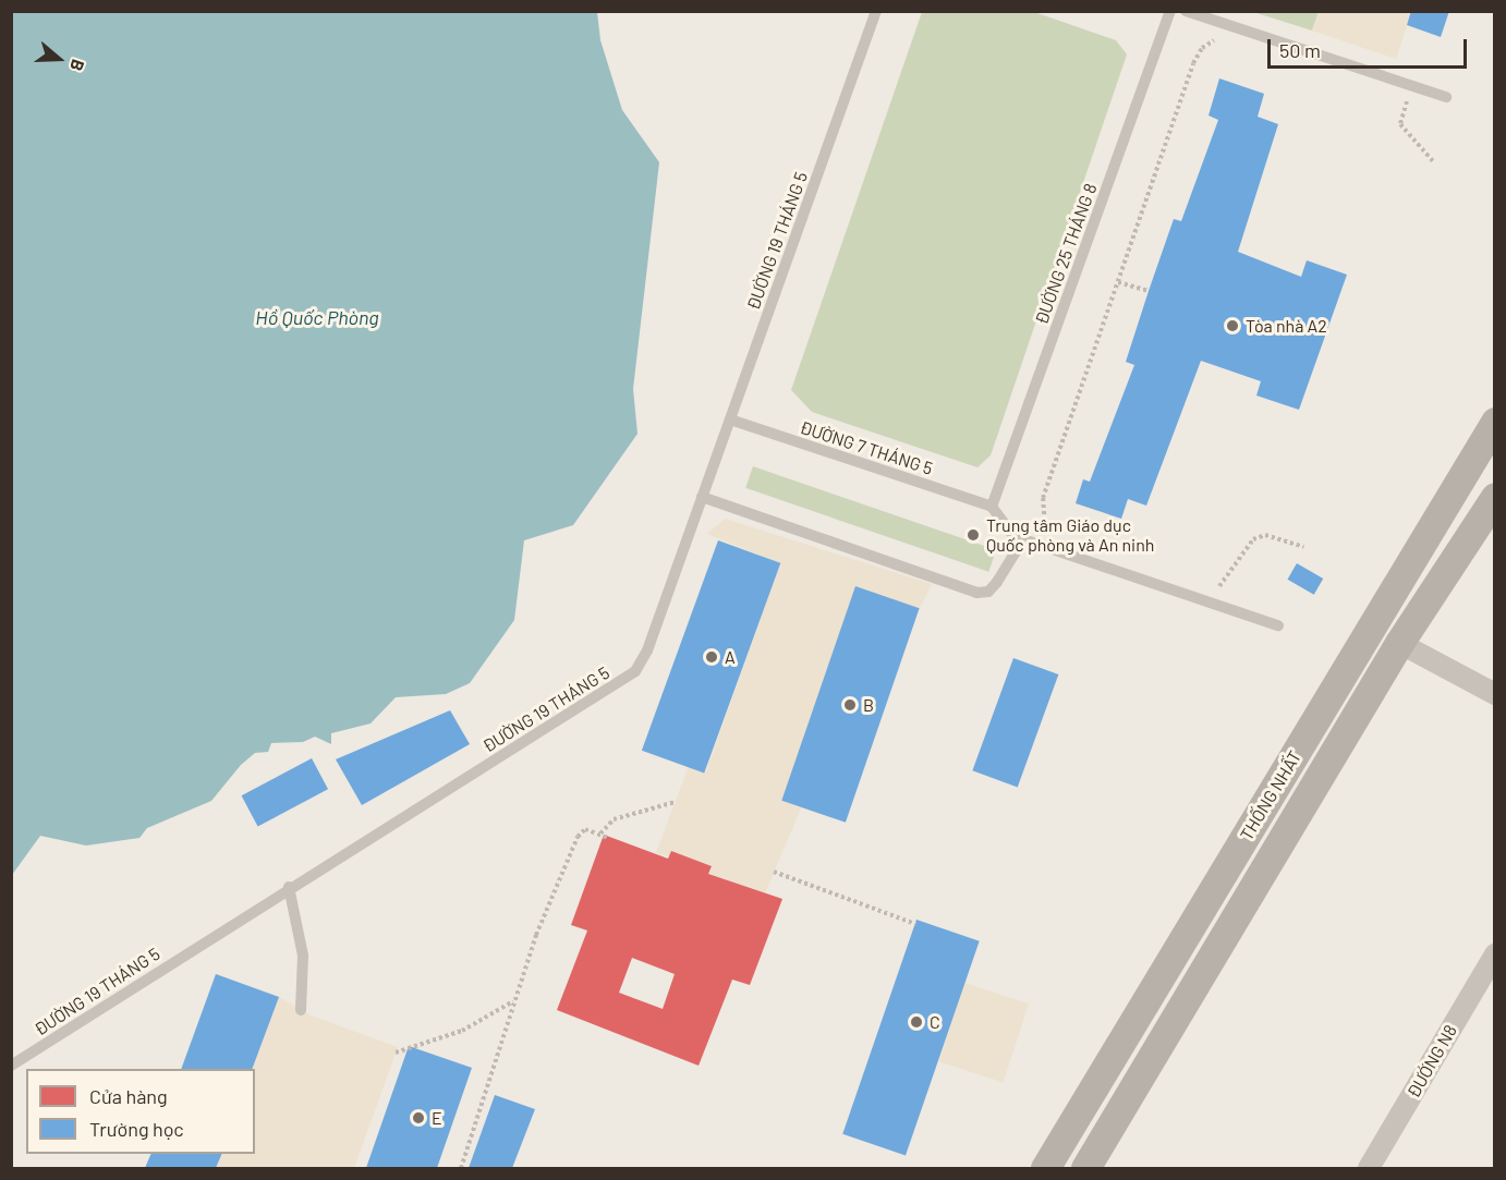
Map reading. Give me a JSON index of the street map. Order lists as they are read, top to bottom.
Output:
{
  "streets": {
    "main road": ["THỐNG NHẤT"],
    "street": ["ĐƯỚNG N8"],
    "lane": ["ĐƯỜNG 19 THÁNG 5", "ĐƯỜNG 25 THÁNG 8", "ĐƯỜNG 7 THÁNG 5"]
  },
  "crossings": [
    ["ĐƯỜNG 19 THÁNG 5", "ĐƯỜNG 7 THÁNG 5"],
    ["ĐƯỜNG 25 THÁNG 8", "ĐƯỜNG 7 THÁNG 5"]
  ],
  "water": ["Hồ Quốc Phòng"],
  "places": [
    "Tòa nhà A2",
    "Trung tâm Giáo dục Quốc phòng và An ninh",
    "A",
    "B",
    "C",
    "E"
  ],
  "legend": ["Cửa hàng", "Trường học"],
  "scale_bar": "50 m",
  "north": "right"
}
